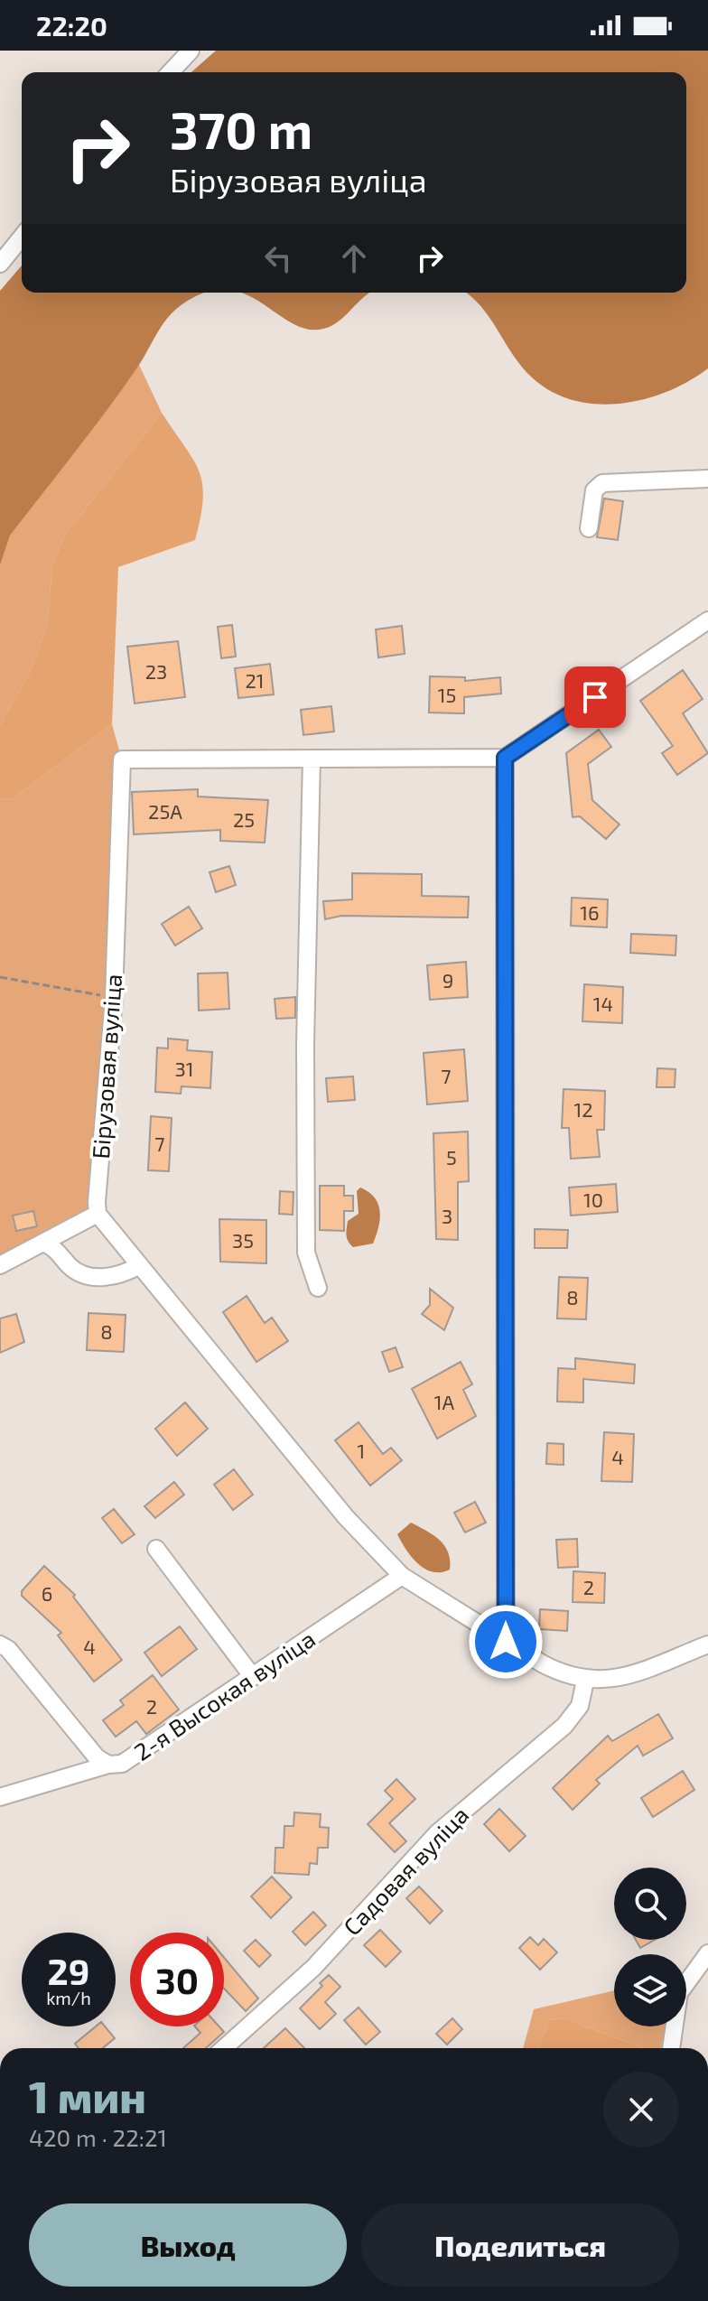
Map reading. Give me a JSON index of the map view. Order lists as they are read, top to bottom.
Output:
{
  "streets": {
    "street": ["Бірузовая вуліца", "2-я Высокая вуліца", "Садовая вуліца"]
  },
  "house_numbers": [
    "23",
    "21",
    "15",
    "25А",
    "25",
    "16",
    "9",
    "14",
    "31",
    "7",
    "12",
    "7",
    "5",
    "10",
    "3",
    "35",
    "8",
    "8",
    "1А",
    "1",
    "4",
    "2",
    "6",
    "4",
    "2"
  ],
  "page": {
    "status": "22:20",
    "turn": ["370 m", "Бірузовая вуліца"],
    "speed": "29 km/h",
    "limit": "30",
    "heading": ["1 мин", "420 m · 22:21"],
    "buttons": ["Выход", "Поделиться"]
  }
}
